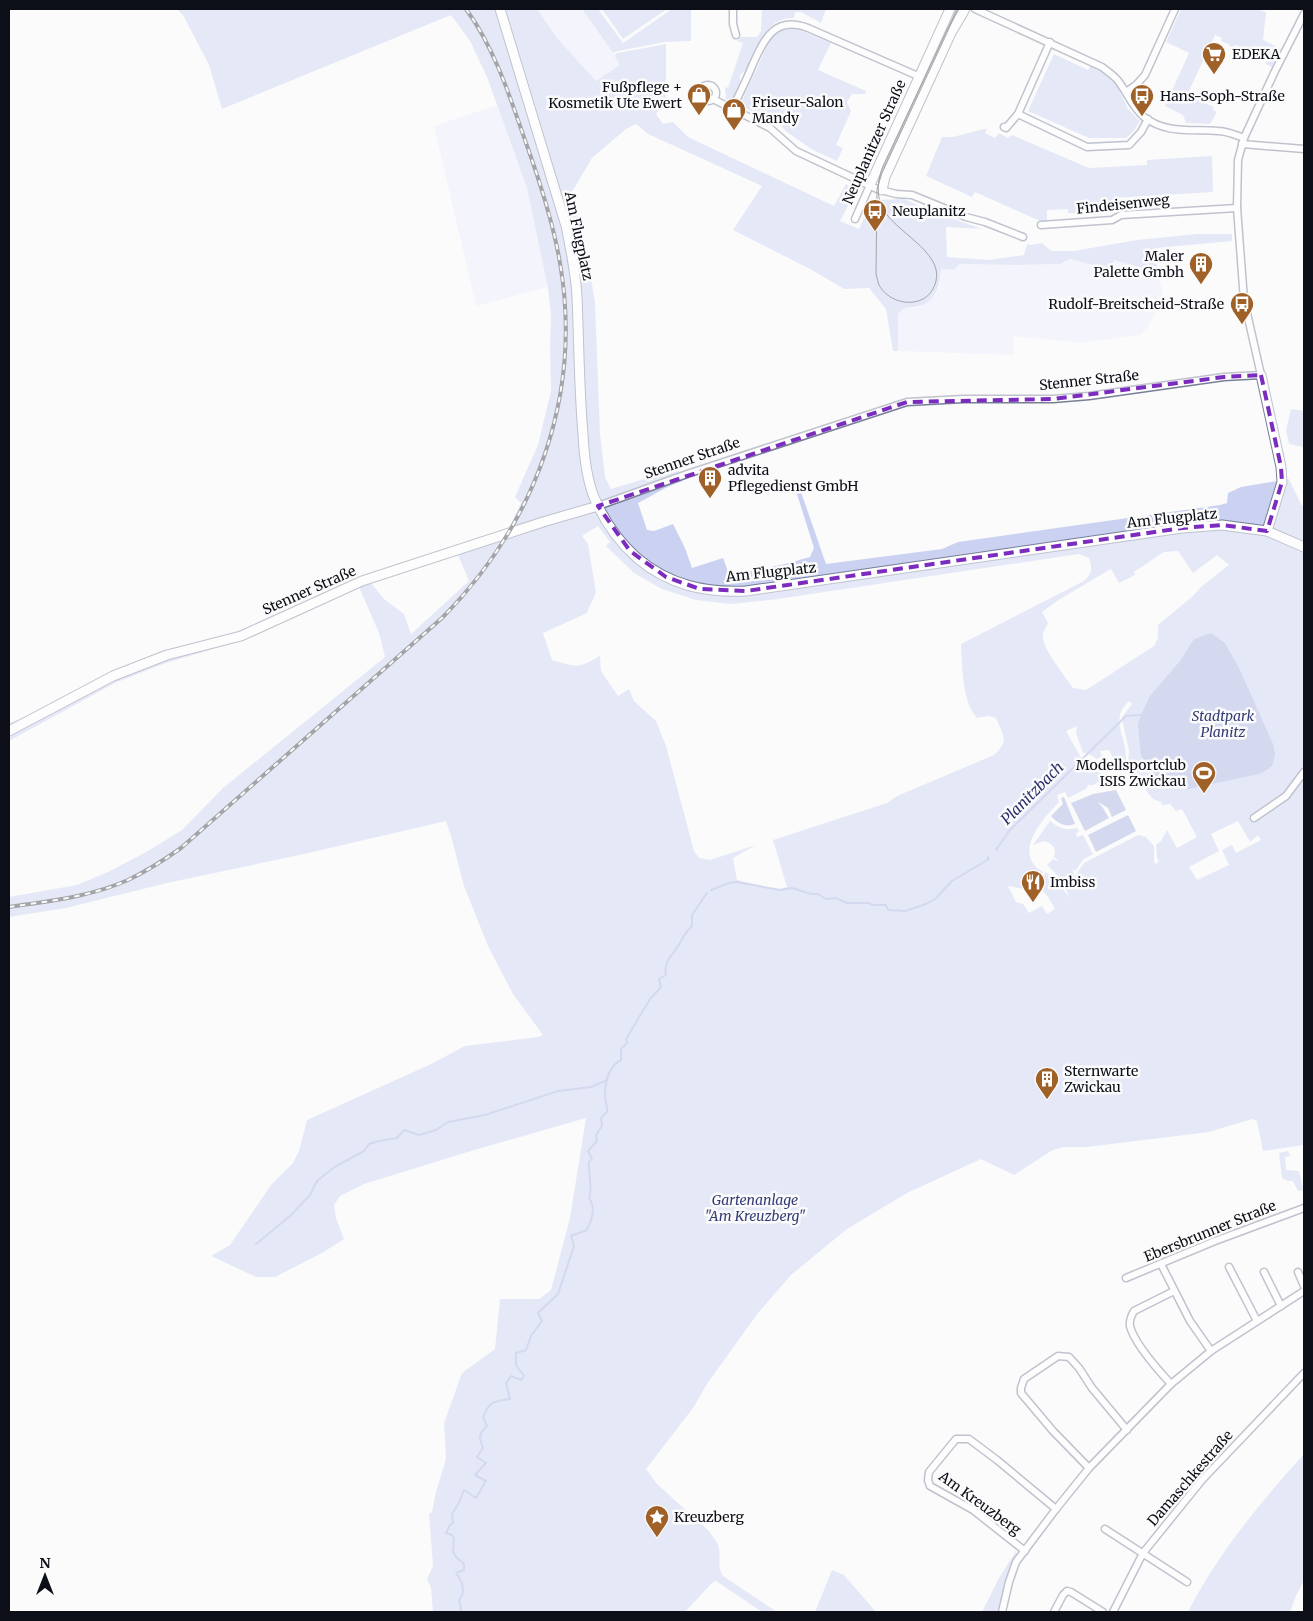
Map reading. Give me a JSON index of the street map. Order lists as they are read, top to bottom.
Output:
{
  "streets": {
    "main road": ["Neuplanitzer Straße", "Am Flugplatz", "Stenner Straße"],
    "street": [
      "Findeisenweg",
      "Ebersbrunner Straße",
      "Damaschkestraße",
      "Am Kreuzberg"
    ]
  },
  "crossings": [
    ["Am Flugplatz", "Stenner Straße"]
  ],
  "water": ["Planitzbach"],
  "parks": ["Stadtpark Planitz", "Gartenanlage \"Am Kreuzberg\""],
  "places": {
    "supermarket": ["EDEKA"],
    "shop": ["Fußpflege + Kosmetik Ute Ewert", "Friseur-Salon Mandy"],
    "bus stop": ["Hans-Soph-Straße", "Neuplanitz", "Rudolf-Breitscheid-Straße"],
    "building": ["Maler Palette Gmbh", "advita Pflegedienst GmbH", "Sternwarte Zwickau"],
    "sports": ["Modellsportclub ISIS Zwickau"],
    "restaurant": ["Imbiss"],
    "place": ["Kreuzberg"]
  },
  "north": "top"
}
